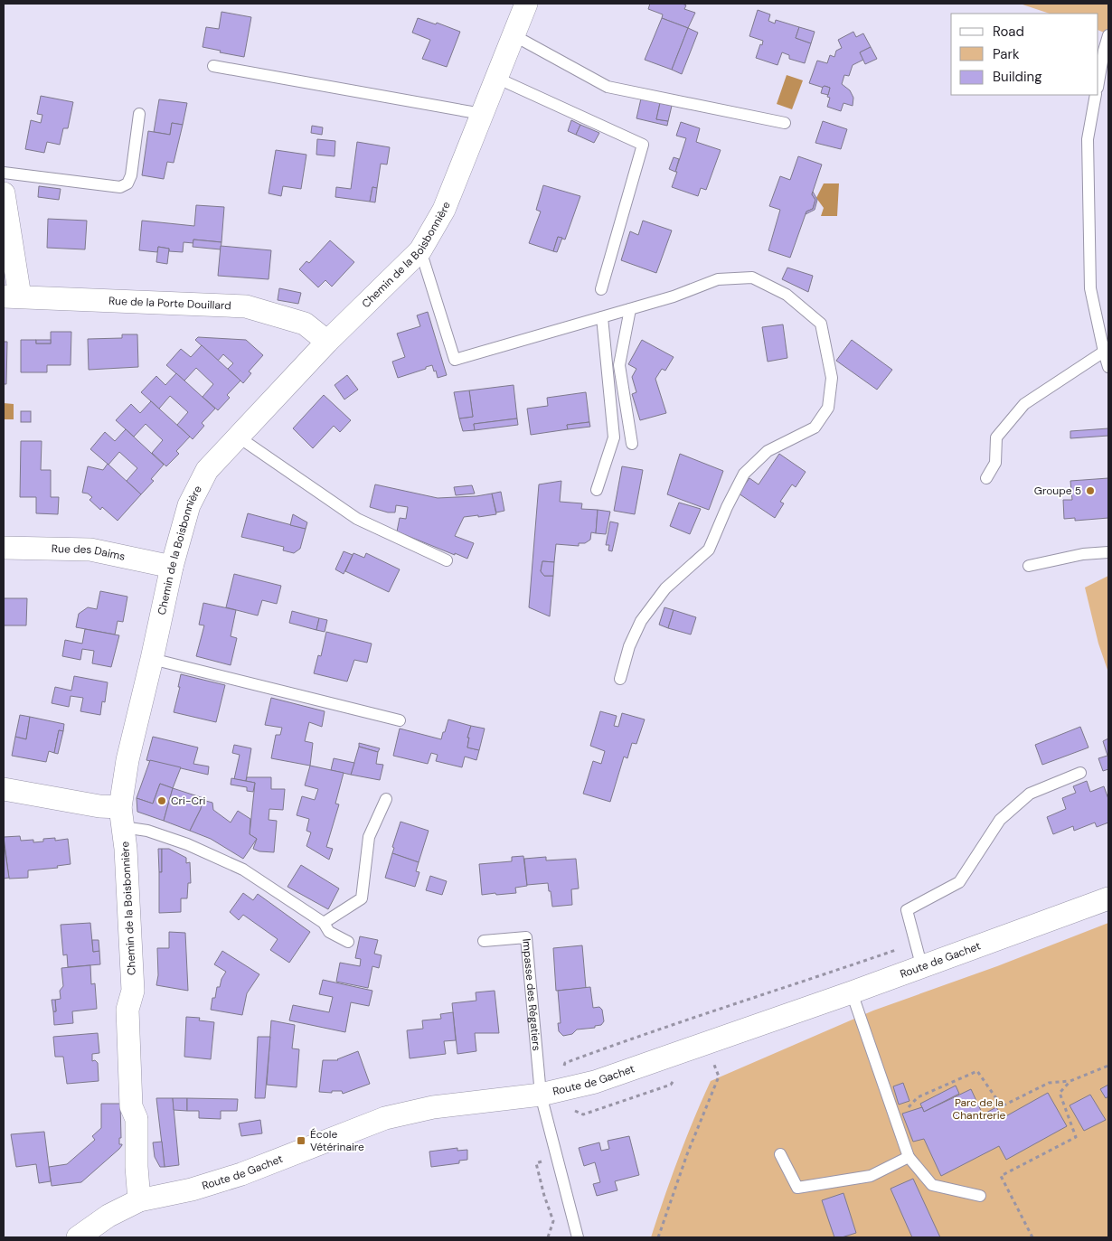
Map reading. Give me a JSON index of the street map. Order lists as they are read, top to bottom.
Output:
{
  "streets": {
    "street": [
      "Chemin de la Boisbonnière",
      "Rue de la Porte Douillard",
      "Rue des Daims",
      "Route de Gachet"
    ],
    "lane": ["Impasse des Régatiers"]
  },
  "crossings": [
    ["Chemin de la Boisbonnière", "Rue de la Porte Douillard"],
    ["Chemin de la Boisbonnière", "Rue des Daims"],
    ["Chemin de la Boisbonnière", "Route de Gachet"],
    ["Route de Gachet", "Impasse des Régatiers"]
  ],
  "parks": ["Parc de la Chantrerie"],
  "places": {
    "other": ["Groupe 5", "Cri-Cri"],
    "transit": ["École Vétérinaire"]
  },
  "legend": ["Road", "Park", "Building"]
}
